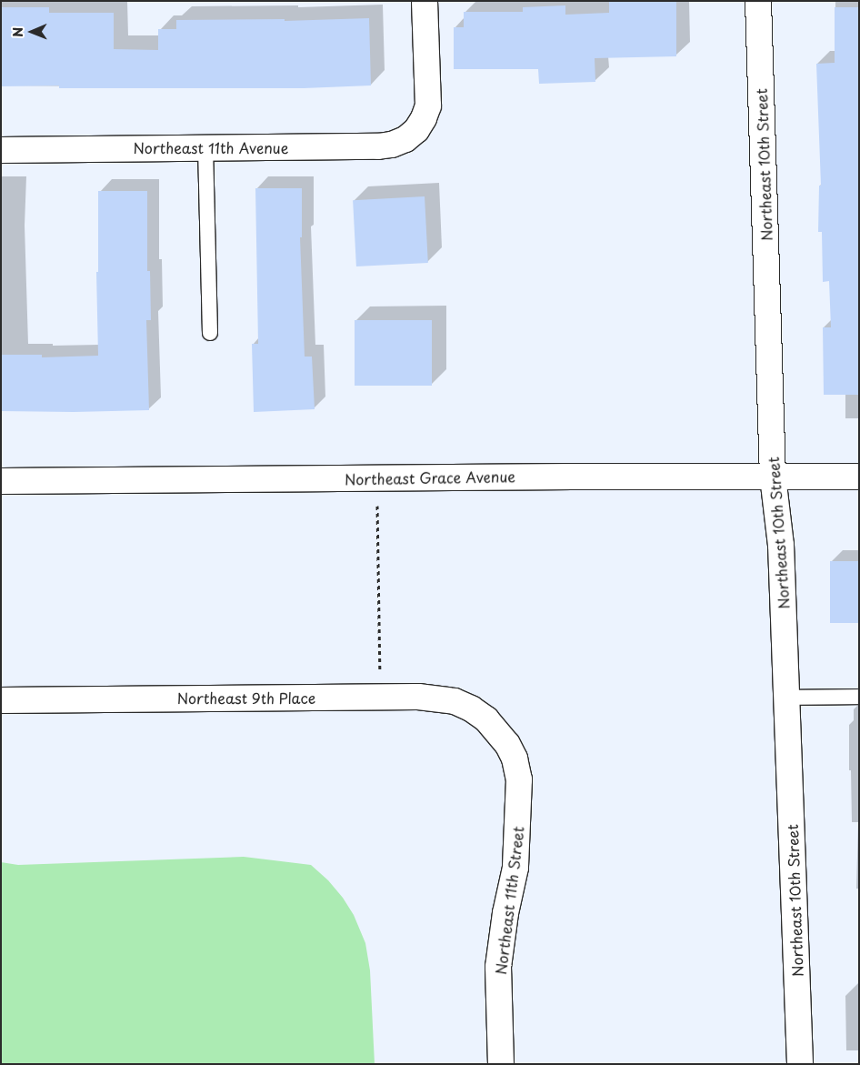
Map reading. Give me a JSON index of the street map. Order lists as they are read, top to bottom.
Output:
{
  "streets": {
    "street": [
      "Northeast 11th Avenue",
      "Northeast 10th Street",
      "Northeast Grace Avenue",
      "Northeast 9th Place",
      "Northeast 11th Street"
    ]
  },
  "crossings": [
    ["Northeast 10th Street", "Northeast Grace Avenue"],
    ["Northeast 9th Place", "Northeast 11th Street"]
  ],
  "north": "left"
}
